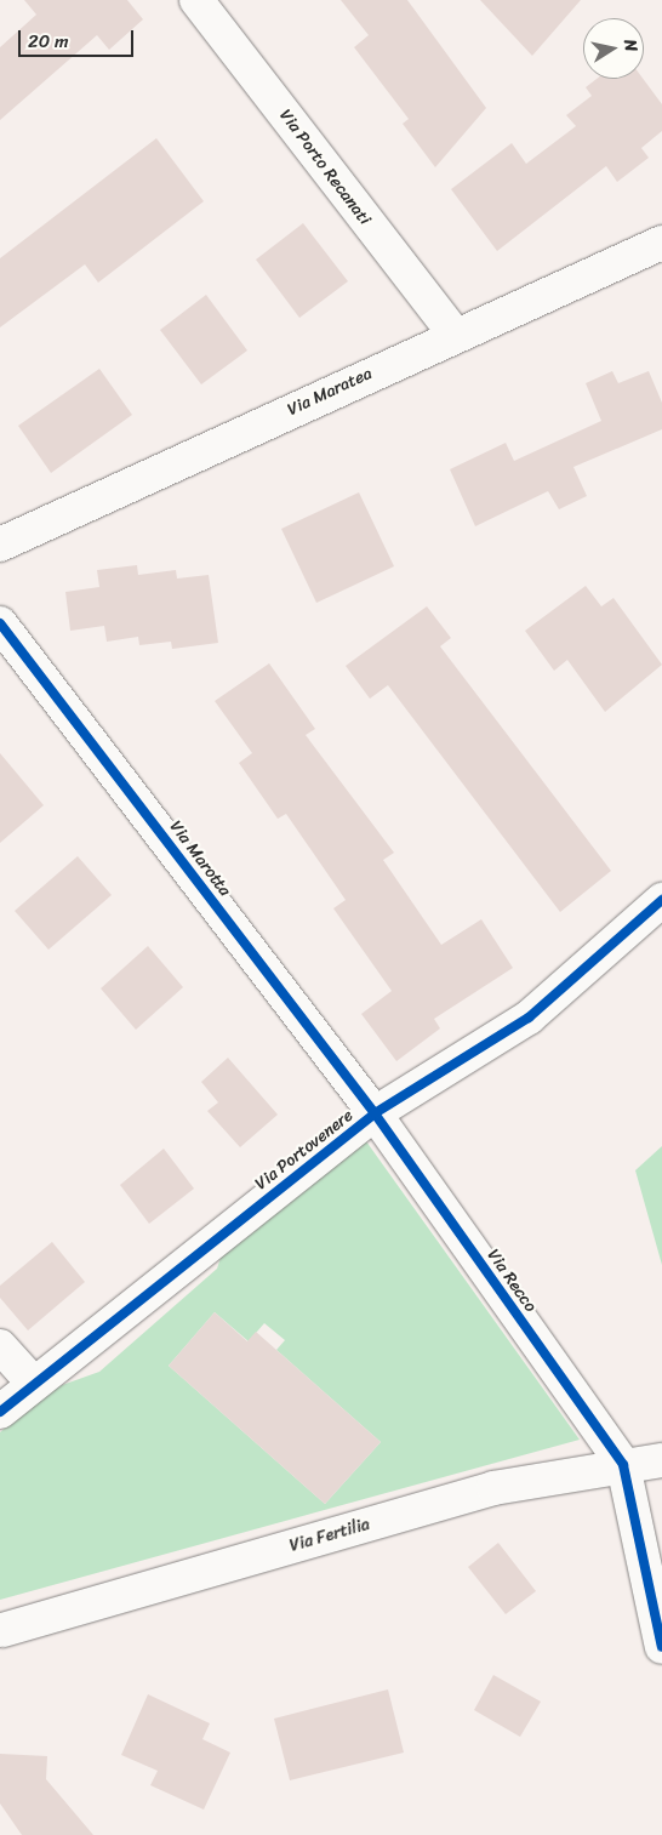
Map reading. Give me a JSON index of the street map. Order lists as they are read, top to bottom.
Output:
{
  "streets": {
    "street": [
      "Via Porto Recanati",
      "Via Maratea",
      "Via Marotta",
      "Via Portovenere",
      "Via Recco",
      "Via Fertilia"
    ]
  },
  "crossings": [
    ["Via Porto Recanati", "Via Maratea"],
    ["Via Marotta", "Via Portovenere"],
    ["Via Marotta", "Via Recco"],
    ["Via Portovenere", "Via Recco"],
    ["Via Recco", "Via Fertilia"]
  ],
  "scale_bar": "20 m",
  "north": "right"
}
